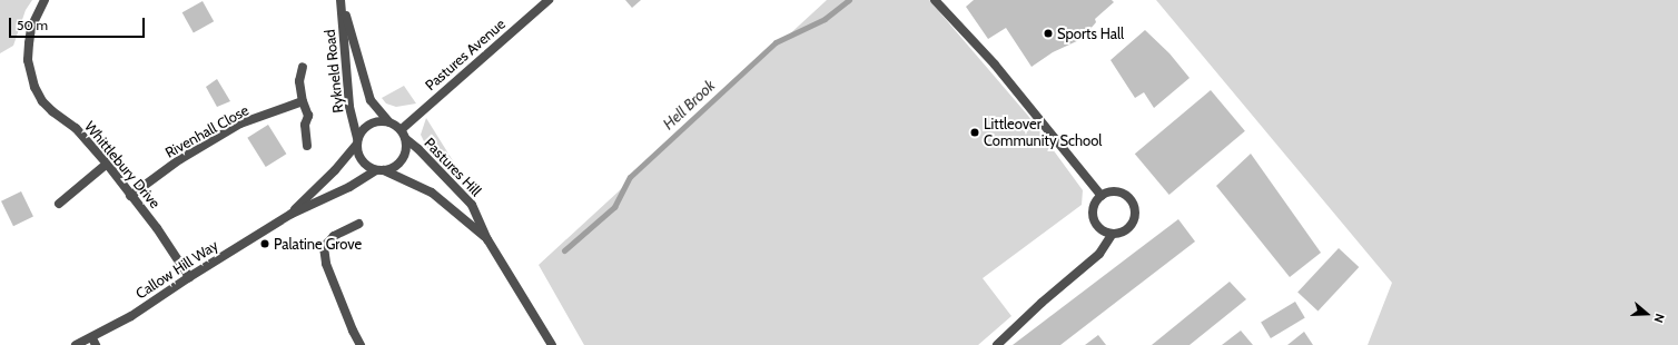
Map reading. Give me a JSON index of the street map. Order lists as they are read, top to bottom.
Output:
{
  "streets": {
    "street": [
      "Pastures Avenue",
      "Rykneld Road",
      "Rivenhall Close",
      "Whittlebury Drive",
      "Pastures Hill",
      "Callow Hill Way"
    ]
  },
  "crossings": [
    ["Pastures Avenue", "Rykneld Road"],
    ["Pastures Avenue", "Pastures Hill"],
    ["Pastures Avenue", "Callow Hill Way"],
    ["Rykneld Road", "Pastures Hill"],
    ["Rykneld Road", "Callow Hill Way"],
    ["Rivenhall Close", "Whittlebury Drive"],
    ["Whittlebury Drive", "Callow Hill Way"],
    ["Pastures Hill", "Callow Hill Way"]
  ],
  "water": ["Hell Brook"],
  "places": ["Sports Hall", "Littleover Community School", "Palatine Grove"],
  "scale_bar": "50 m",
  "north": "right"
}
